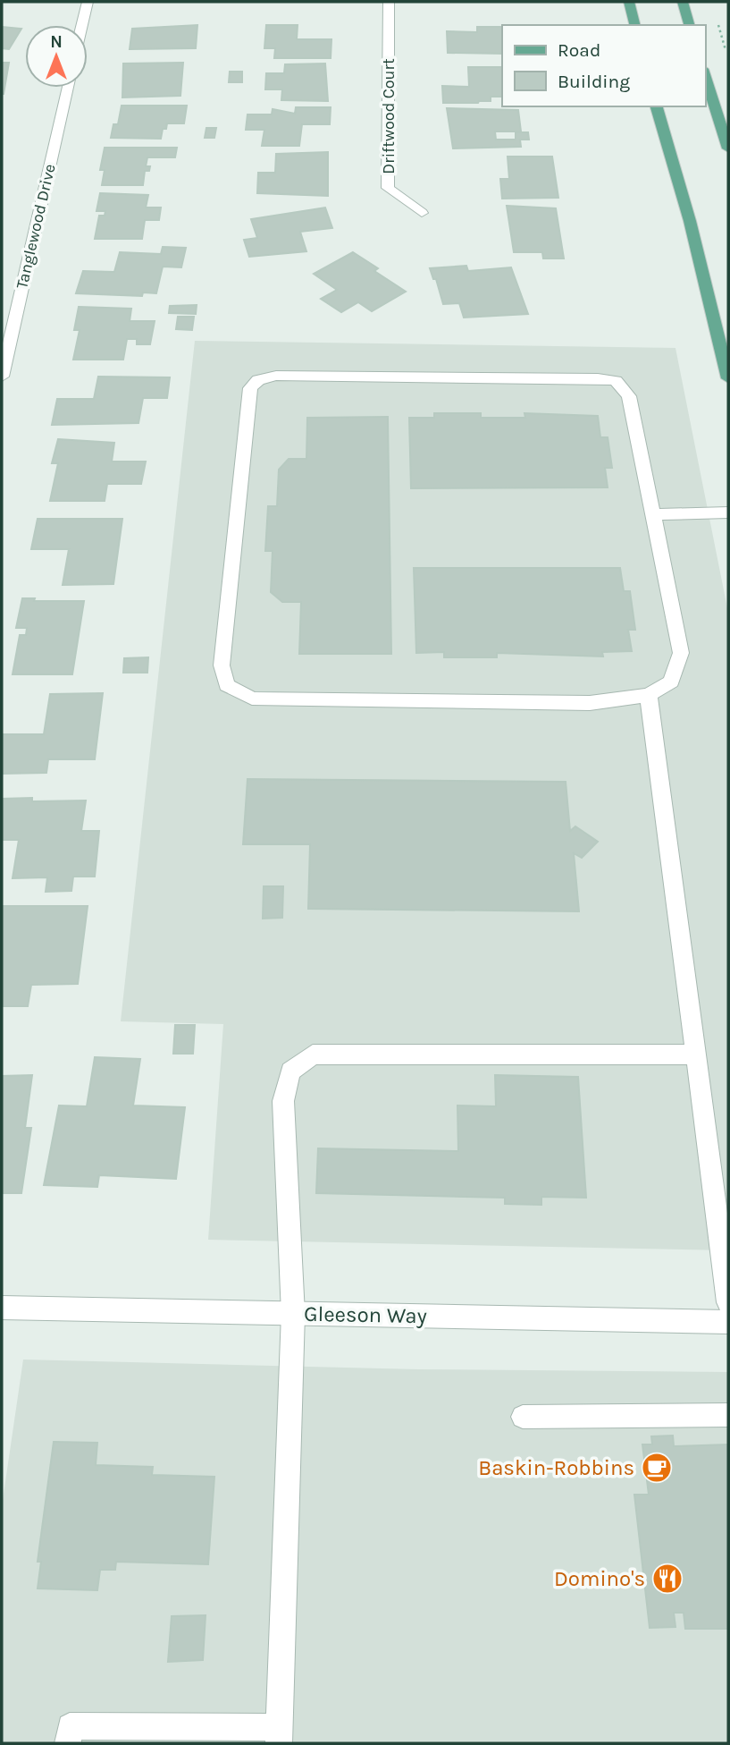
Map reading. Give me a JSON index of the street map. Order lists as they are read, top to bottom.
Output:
{
  "streets": {
    "street": ["Driftwood Court", "Tanglewood Drive", "Gleeson Way"]
  },
  "places": {
    "cafe": ["Baskin-Robbins"],
    "restaurant": ["Domino's"]
  },
  "legend": ["Road", "Building"],
  "north": "top"
}
